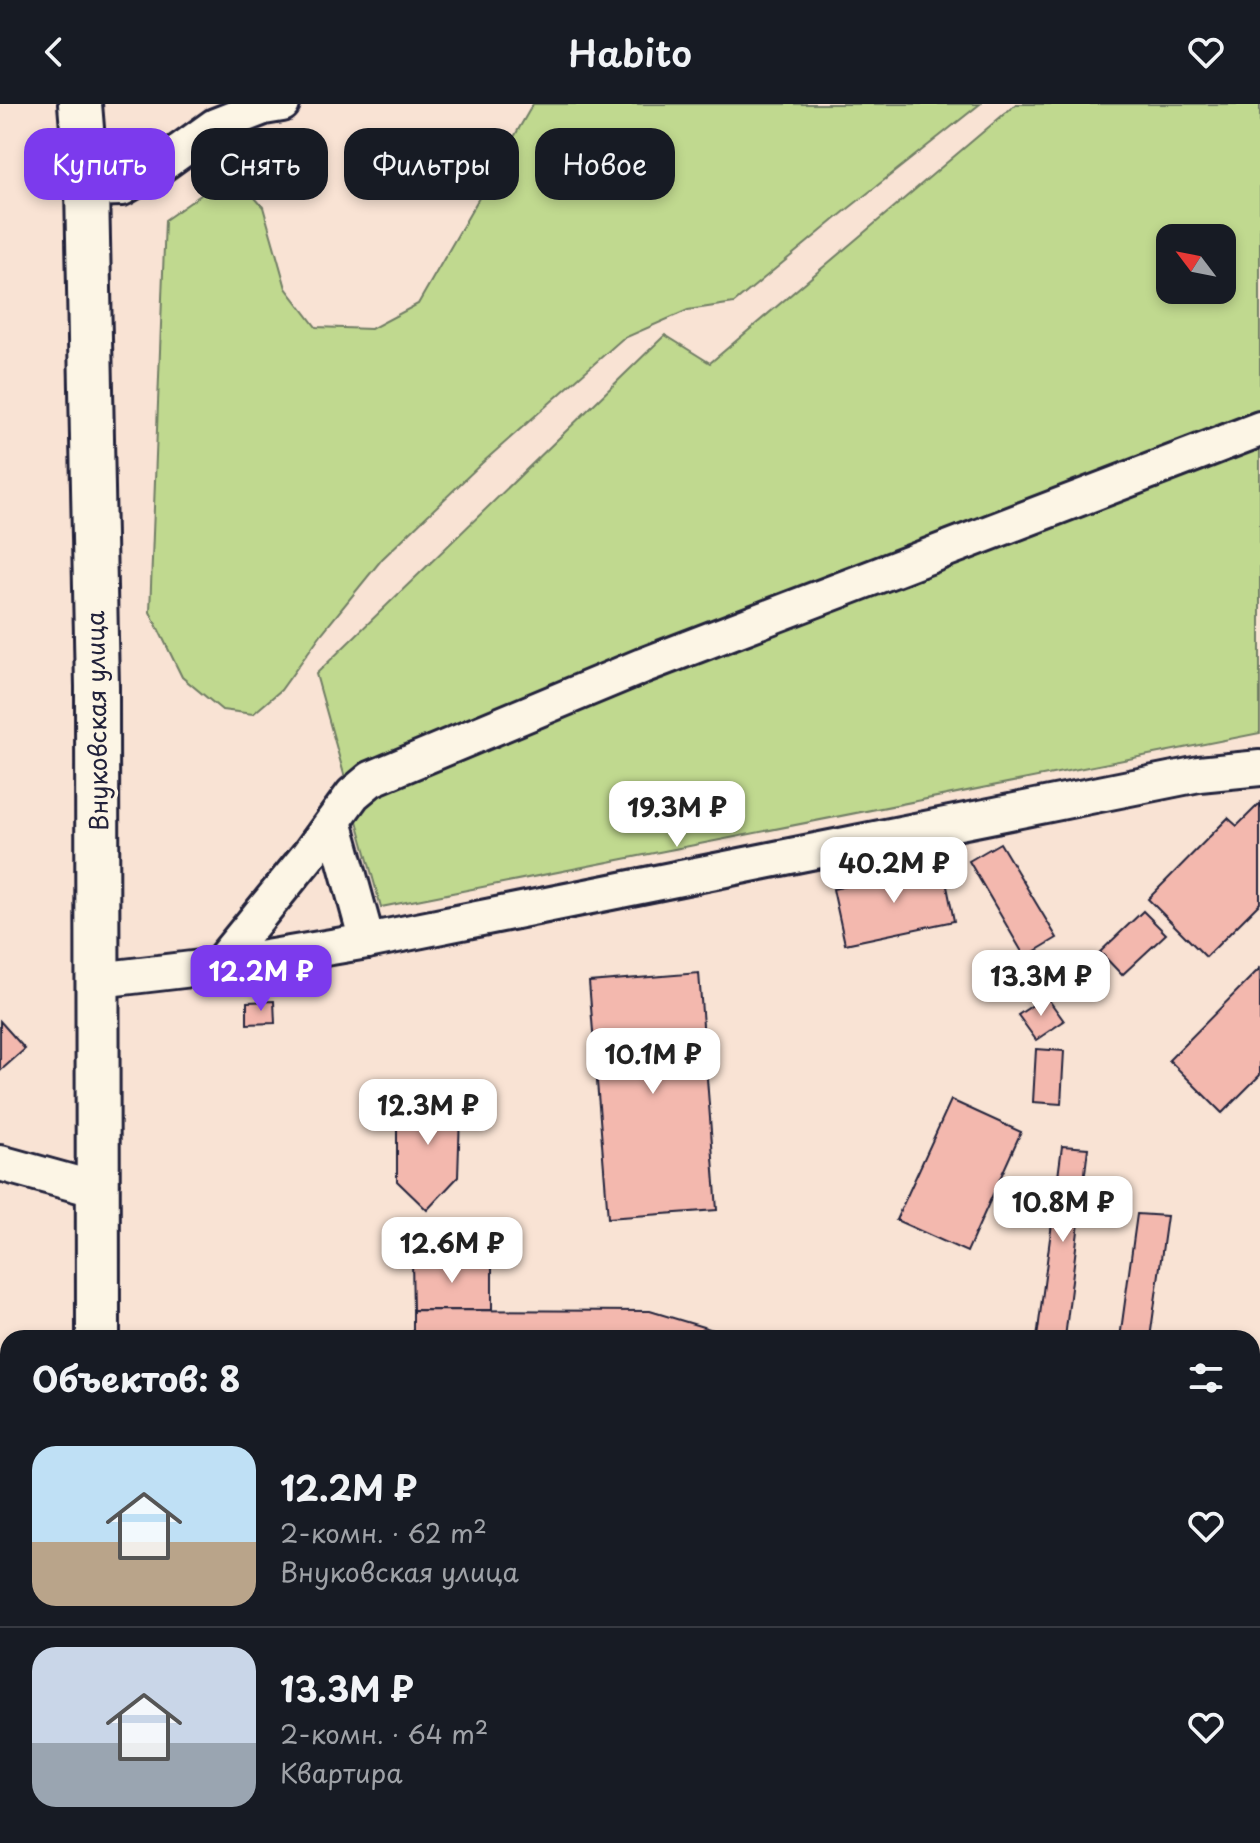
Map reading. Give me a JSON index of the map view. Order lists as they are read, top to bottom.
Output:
{
  "streets": {
    "main road": ["Внуковская улица"]
  },
  "north": "top left",
  "page": {
    "header": "Habito",
    "chip": [
      "Купить",
      "Снять",
      "Фильтры",
      "Новое"
    ],
    "price": [
      "19.3M ₽",
      "40.2M ₽",
      "12.2M ₽",
      "13.3M ₽",
      "10.1M ₽",
      "12.3M ₽",
      "10.8M ₽",
      "12.6M ₽"
    ],
    "heading": "Объектов: 8",
    "list": [
      {
        "name": "12.2M ₽",
        "note": "2-комн. · 62 m² · Внуковская улица"
      },
      {
        "name": "13.3M ₽",
        "note": "2-комн. · 64 m² · Квартира"
      }
    ]
  }
}
